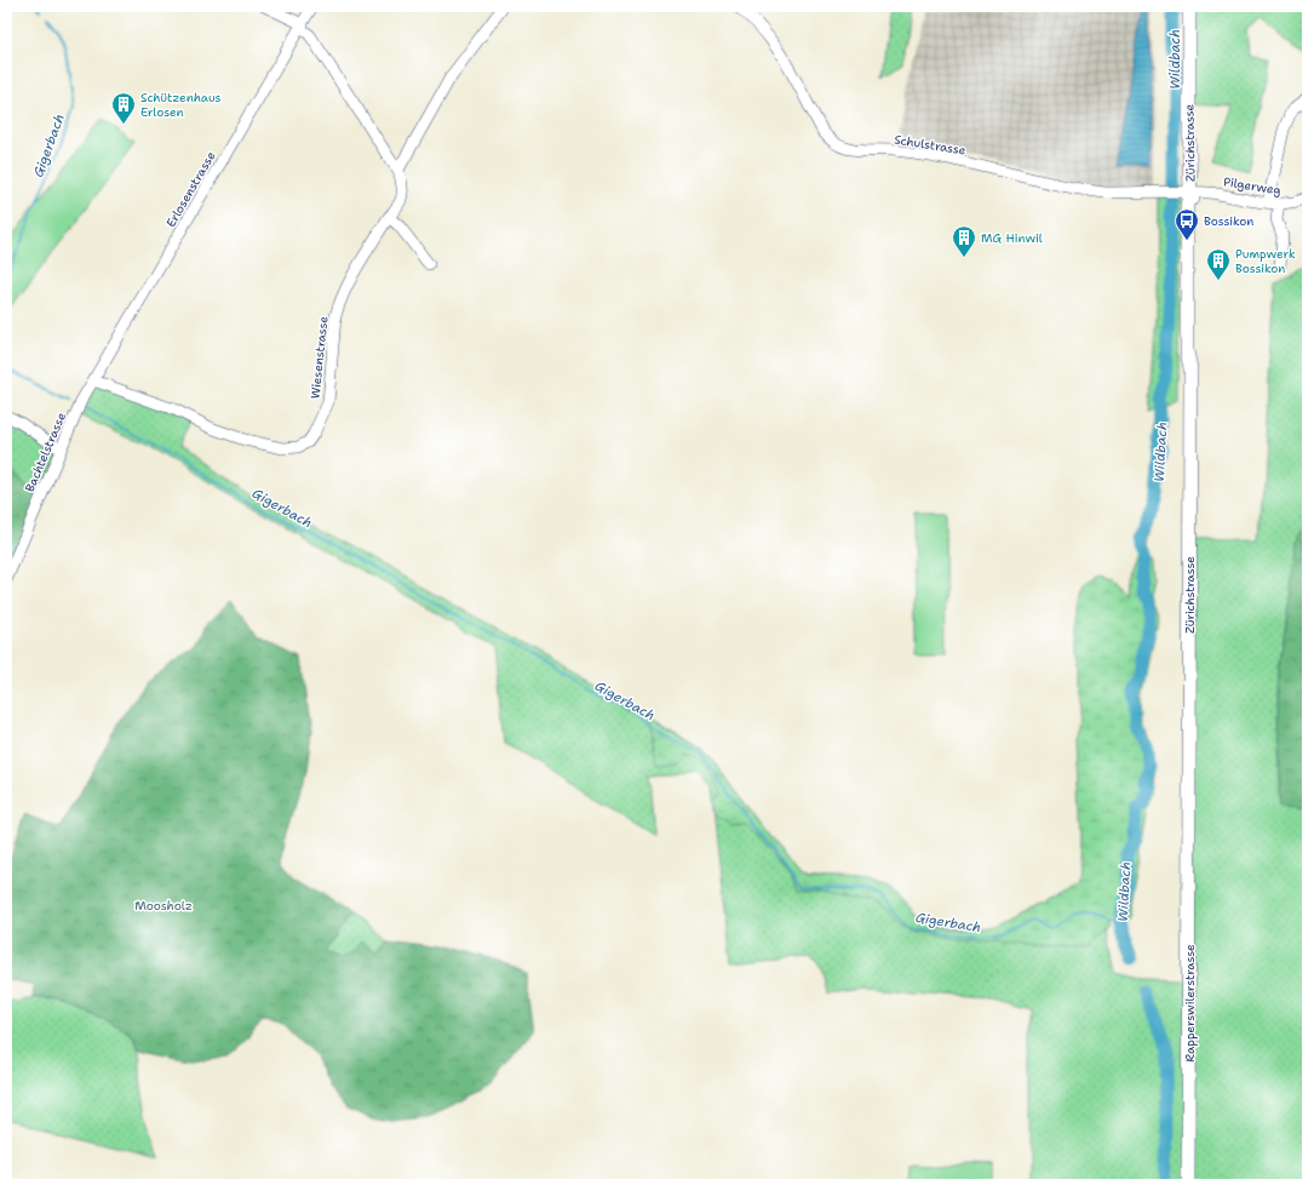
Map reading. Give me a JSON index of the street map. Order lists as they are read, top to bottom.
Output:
{
  "streets": {
    "main road": ["Zürichstrasse", "Rapperswilerstrasse"],
    "street": [
      "Schulstrasse",
      "Pilgerweg",
      "Erlosenstrasse",
      "Wiesenstrasse",
      "Bachtelstrasse"
    ]
  },
  "crossings": [
    ["Zürichstrasse", "Schulstrasse"],
    ["Zürichstrasse", "Pilgerweg"],
    ["Zürichstrasse", "Rapperswilerstrasse"],
    ["Schulstrasse", "Pilgerweg"],
    ["Erlosenstrasse", "Bachtelstrasse"],
    ["Wiesenstrasse", "Bachtelstrasse"]
  ],
  "water": ["Wildbach", "Gigerbach"],
  "parks": ["Moosholz"],
  "places": {
    "building": ["Schützenhaus Erlosen", "MG Hinwil", "Pumpwerk Bossikon"],
    "bus stop": ["Bossikon"]
  }
}
